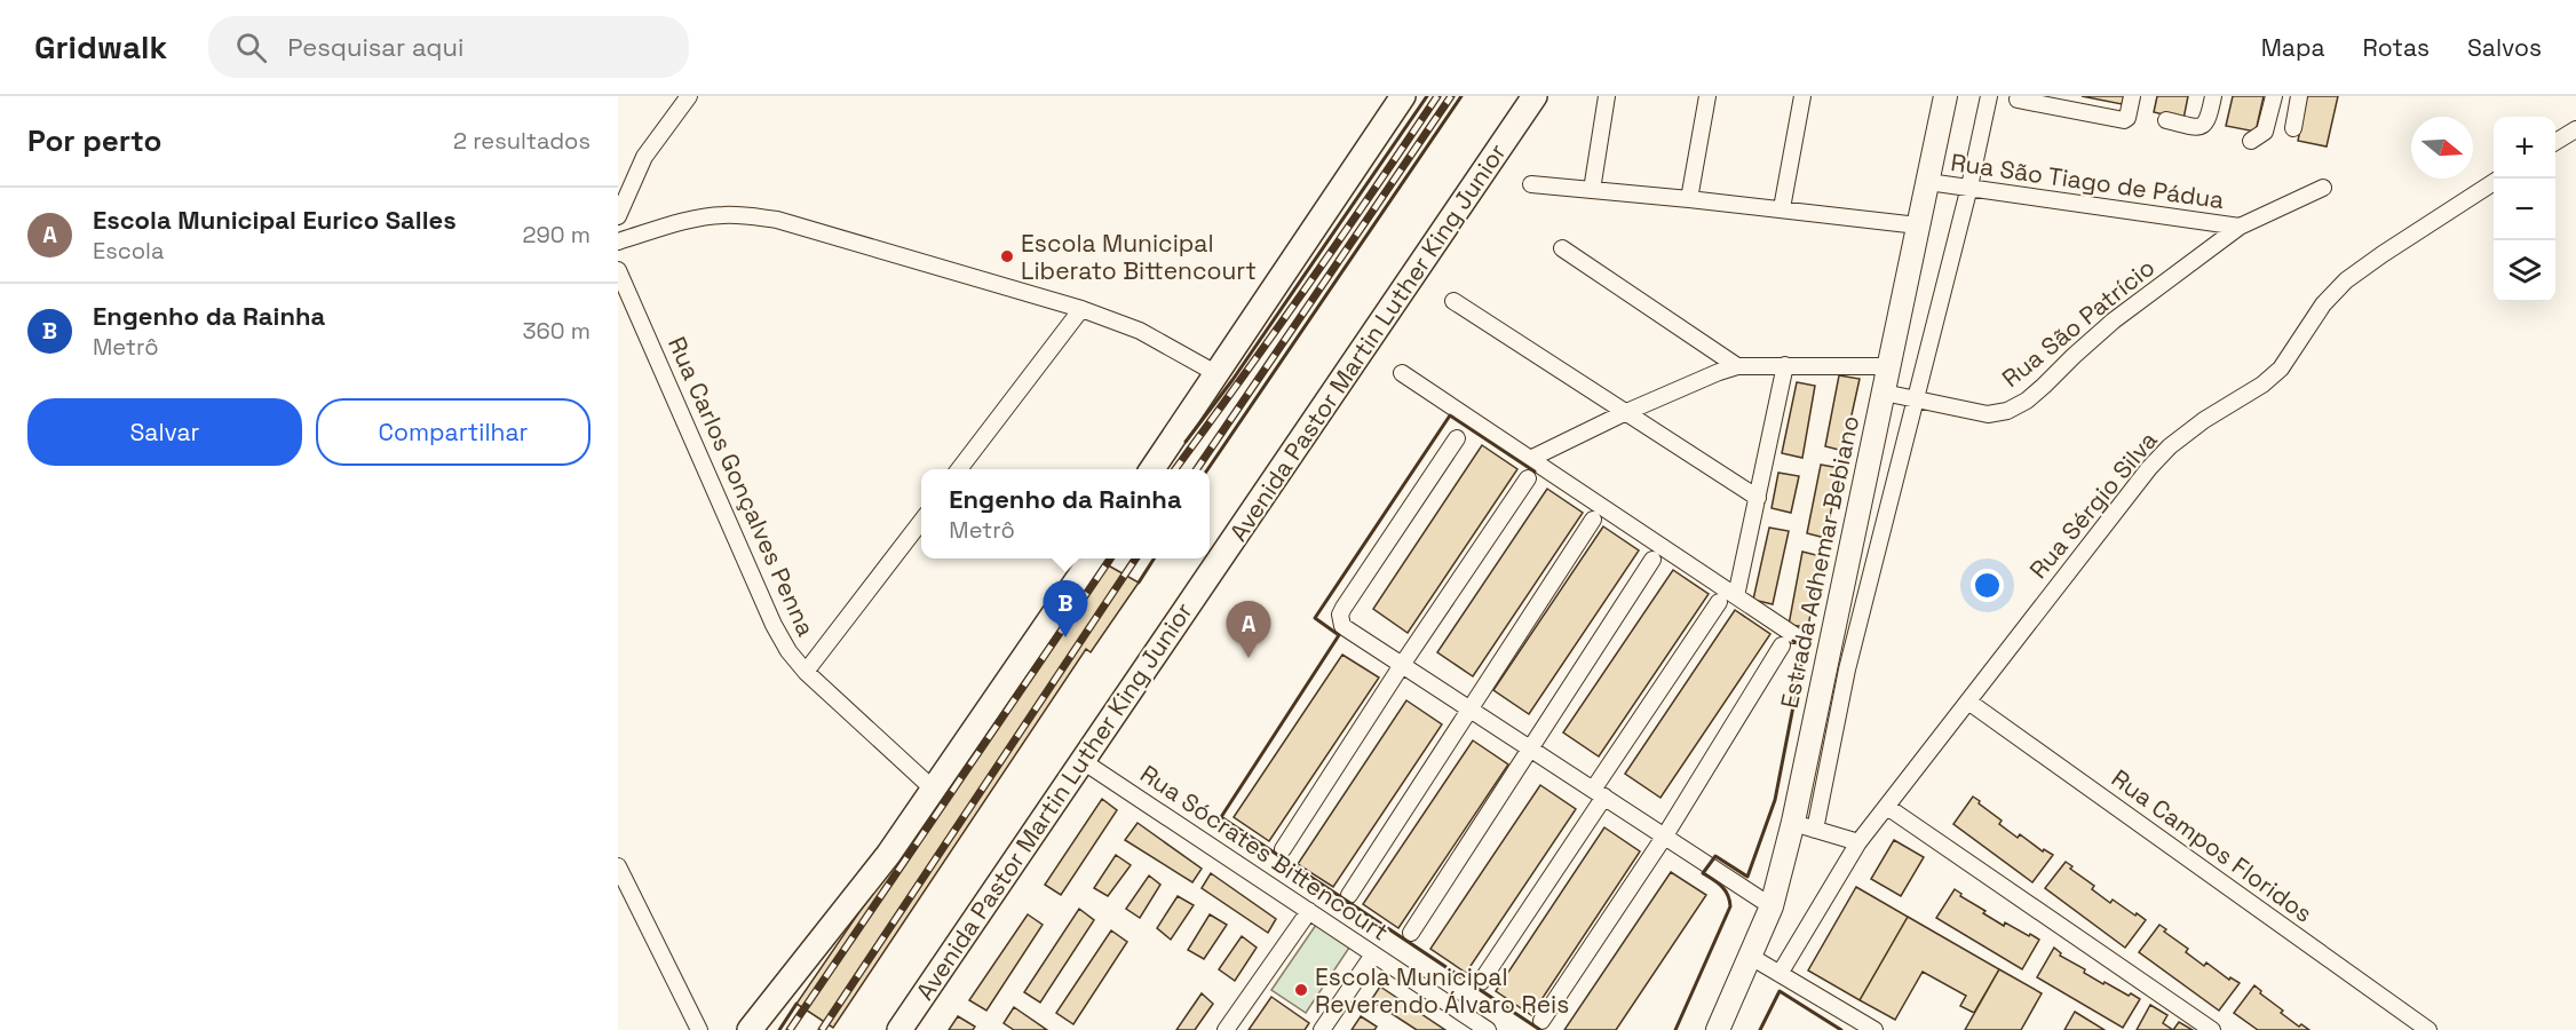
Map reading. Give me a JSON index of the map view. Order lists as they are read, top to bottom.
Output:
{
  "streets": {
    "main road": ["Avenida Pastor Martin Luther King Junior", "Estrada Adhemar Bebiano"],
    "street": [
      "Rua São Tiago de Pádua",
      "Rua São Patrício",
      "Rua Carlos Gonçalves Penna",
      "Rua Sérgio Silva",
      "Rua Campos Floridos",
      "Rua Sócrates Bittencourt"
    ]
  },
  "crossings": [
    ["Rua São Tiago de Pádua", "Rua São Patrício"],
    ["Rua São Tiago de Pádua", "Estrada Adhemar Bebiano"],
    ["Rua São Patrício", "Estrada Adhemar Bebiano"],
    ["Avenida Pastor Martin Luther King Junior", "Rua Sócrates Bittencourt"],
    ["Rua Sérgio Silva", "Rua Campos Floridos"]
  ],
  "places": ["Escola Municipal Liberato Bittencourt", "Escola Municipal Reverendo Álvaro Reis"],
  "north": "right",
  "page": {
    "header": "Gridwalk",
    "search": "Pesquisar aqui",
    "nav": ["Mapa", "Rotas", "Salvos"],
    "heading": ["Por perto", "2 resultados"],
    "map_buttons": ["+", "−"],
    "list": [
      {
        "mark": "A",
        "name": "Escola Municipal Eurico Salles",
        "note": "Escola",
        "value": "290 m"
      },
      {
        "mark": "B",
        "name": "Engenho da Rainha",
        "note": "Metrô",
        "value": "360 m"
      }
    ],
    "buttons": ["Salvar", "Compartilhar"],
    "popup": ["Engenho da Rainha", "Metrô"],
    "pins": ["B", "A"]
  }
}
